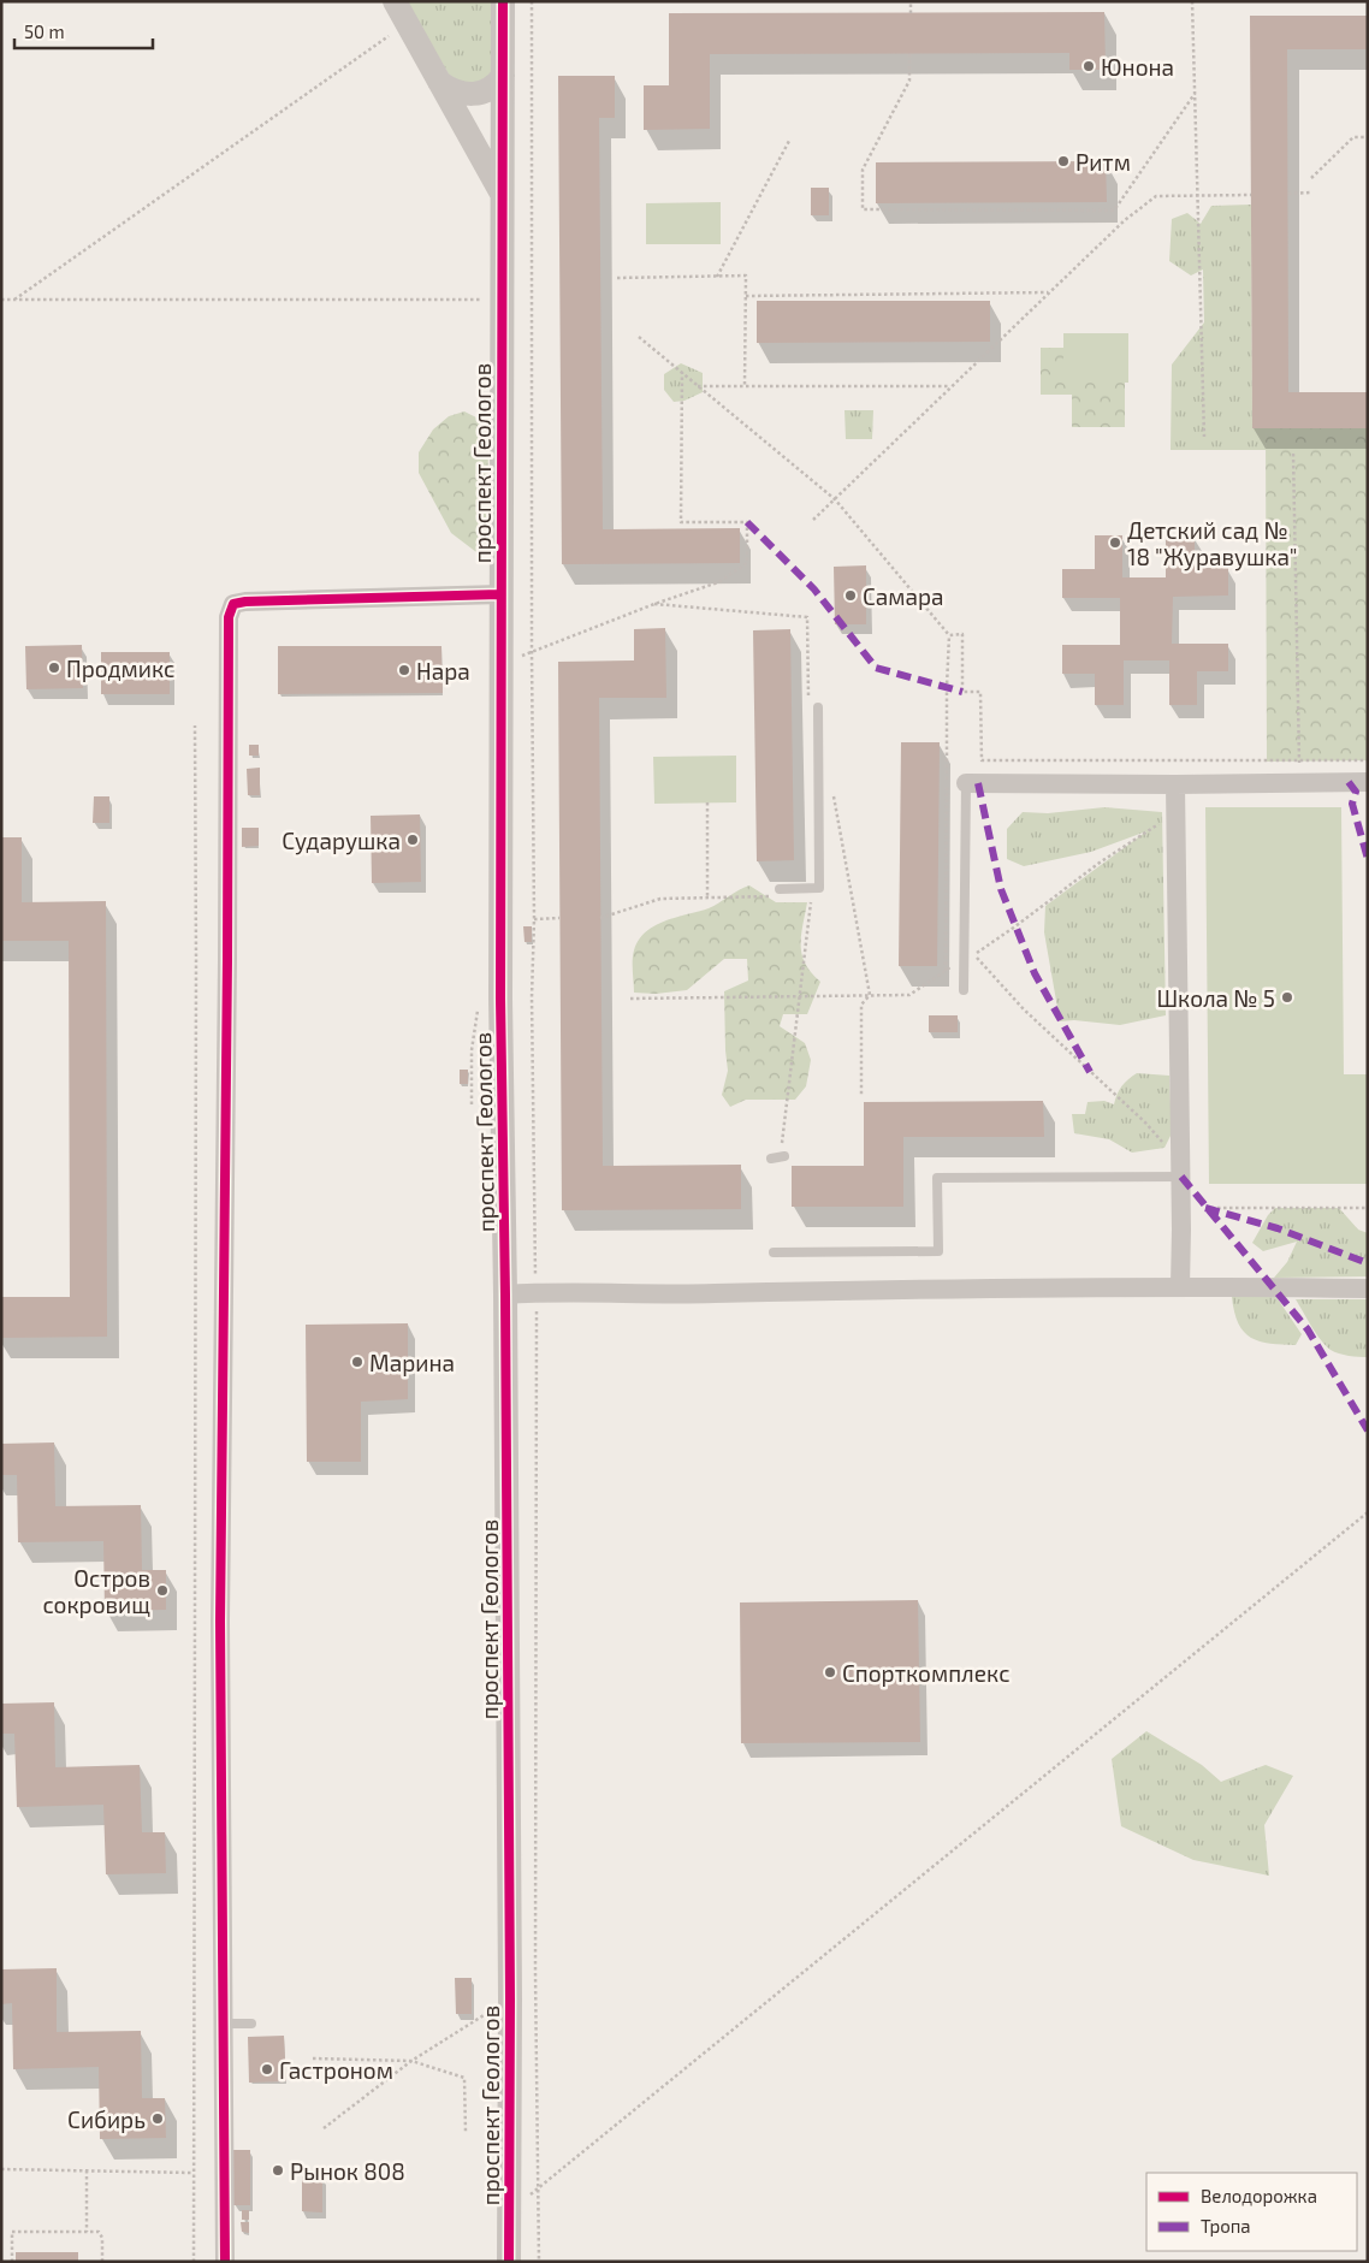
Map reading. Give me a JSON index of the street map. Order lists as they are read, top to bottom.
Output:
{
  "streets": {
    "street": ["проспект Геологов"]
  },
  "places": [
    "Юнона",
    "Ритм",
    "Детский сад № 18 \"Журавушка\"",
    "Самара",
    "Продмикс",
    "Нара",
    "Сударушка",
    "Школа № 5",
    "Марина",
    "Остров сокровищ",
    "Спорткомплекс",
    "Гастроном",
    "Сибирь",
    "Рынок 808"
  ],
  "legend": ["Велодорожка", "Тропа"],
  "scale_bar": "50 m"
}
